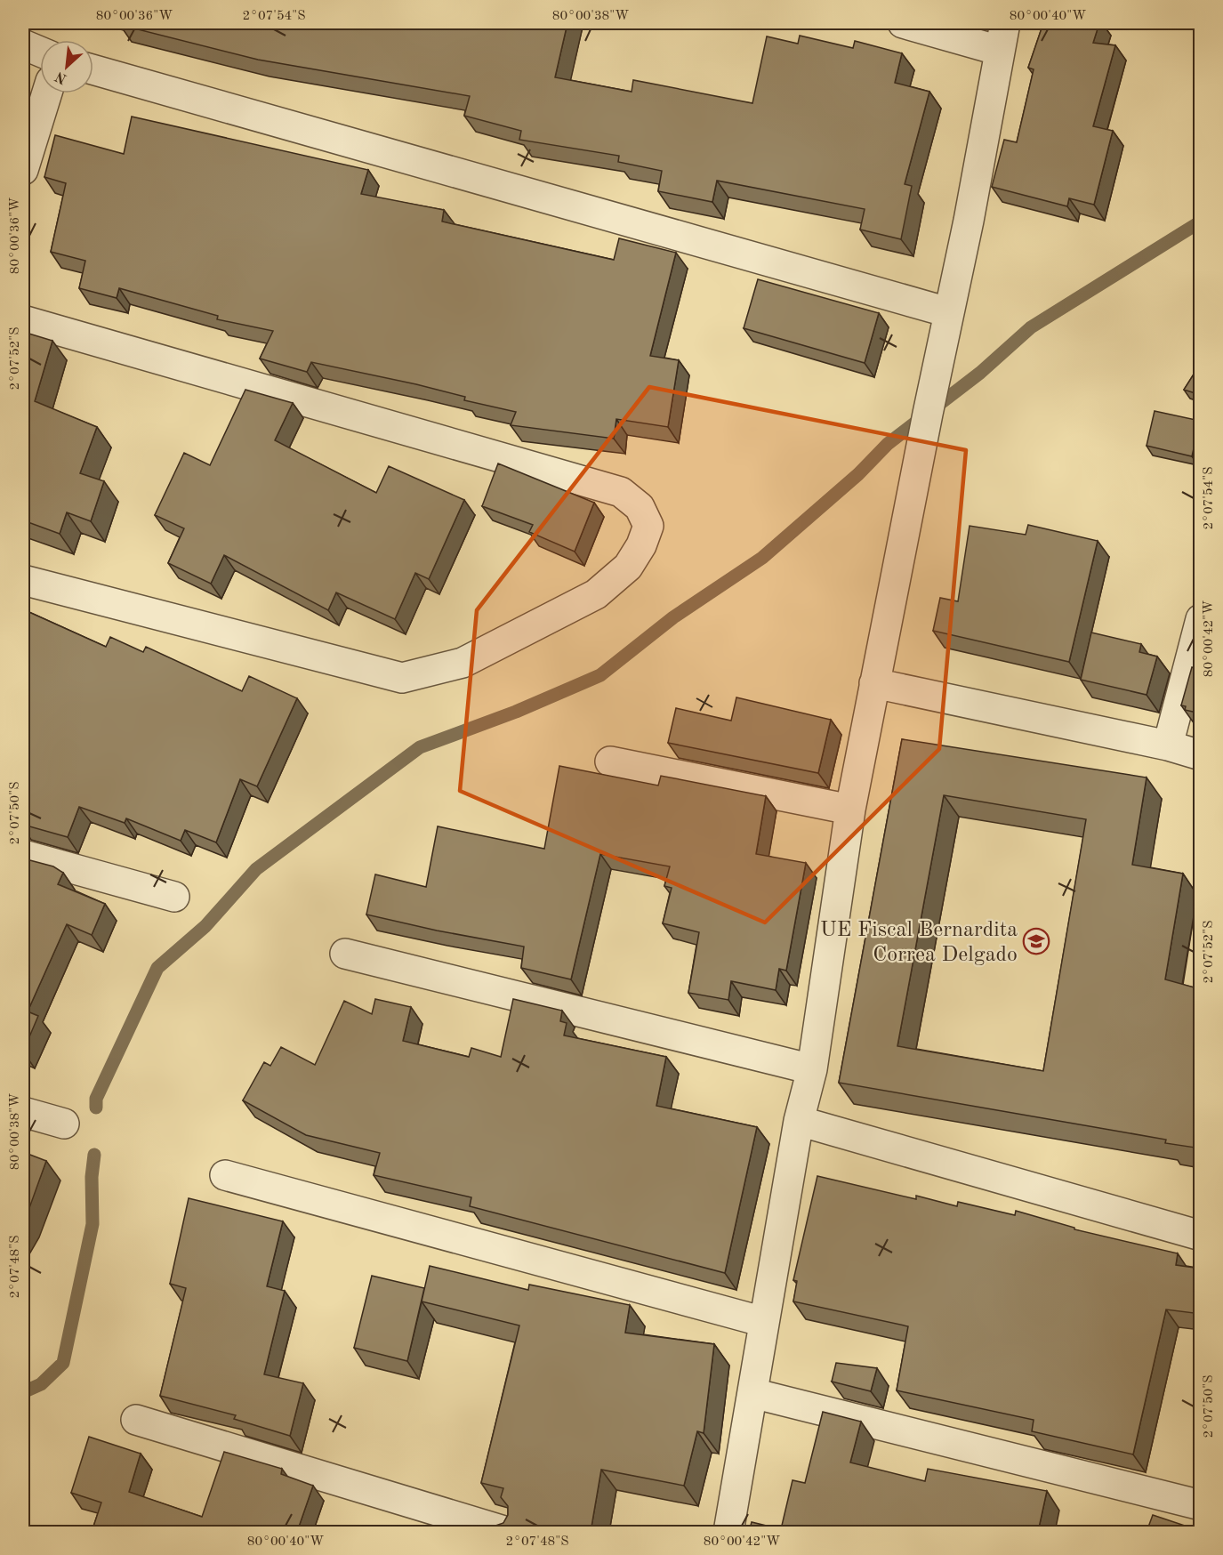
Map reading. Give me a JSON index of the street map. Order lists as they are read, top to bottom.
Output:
{
  "places": {
    "school or university": ["UE Fiscal Bernardita Correa Delgado"]
  },
  "north": "bottom left",
  "coordinates": [
    "80°00'36\"W",
    "2°07'54\"S",
    "80°00'38\"W",
    "80°00'40\"W",
    "2°07'52\"S",
    "80°00'42\"W",
    "2°07'50\"S",
    "2°07'48\"S"
  ]
}
